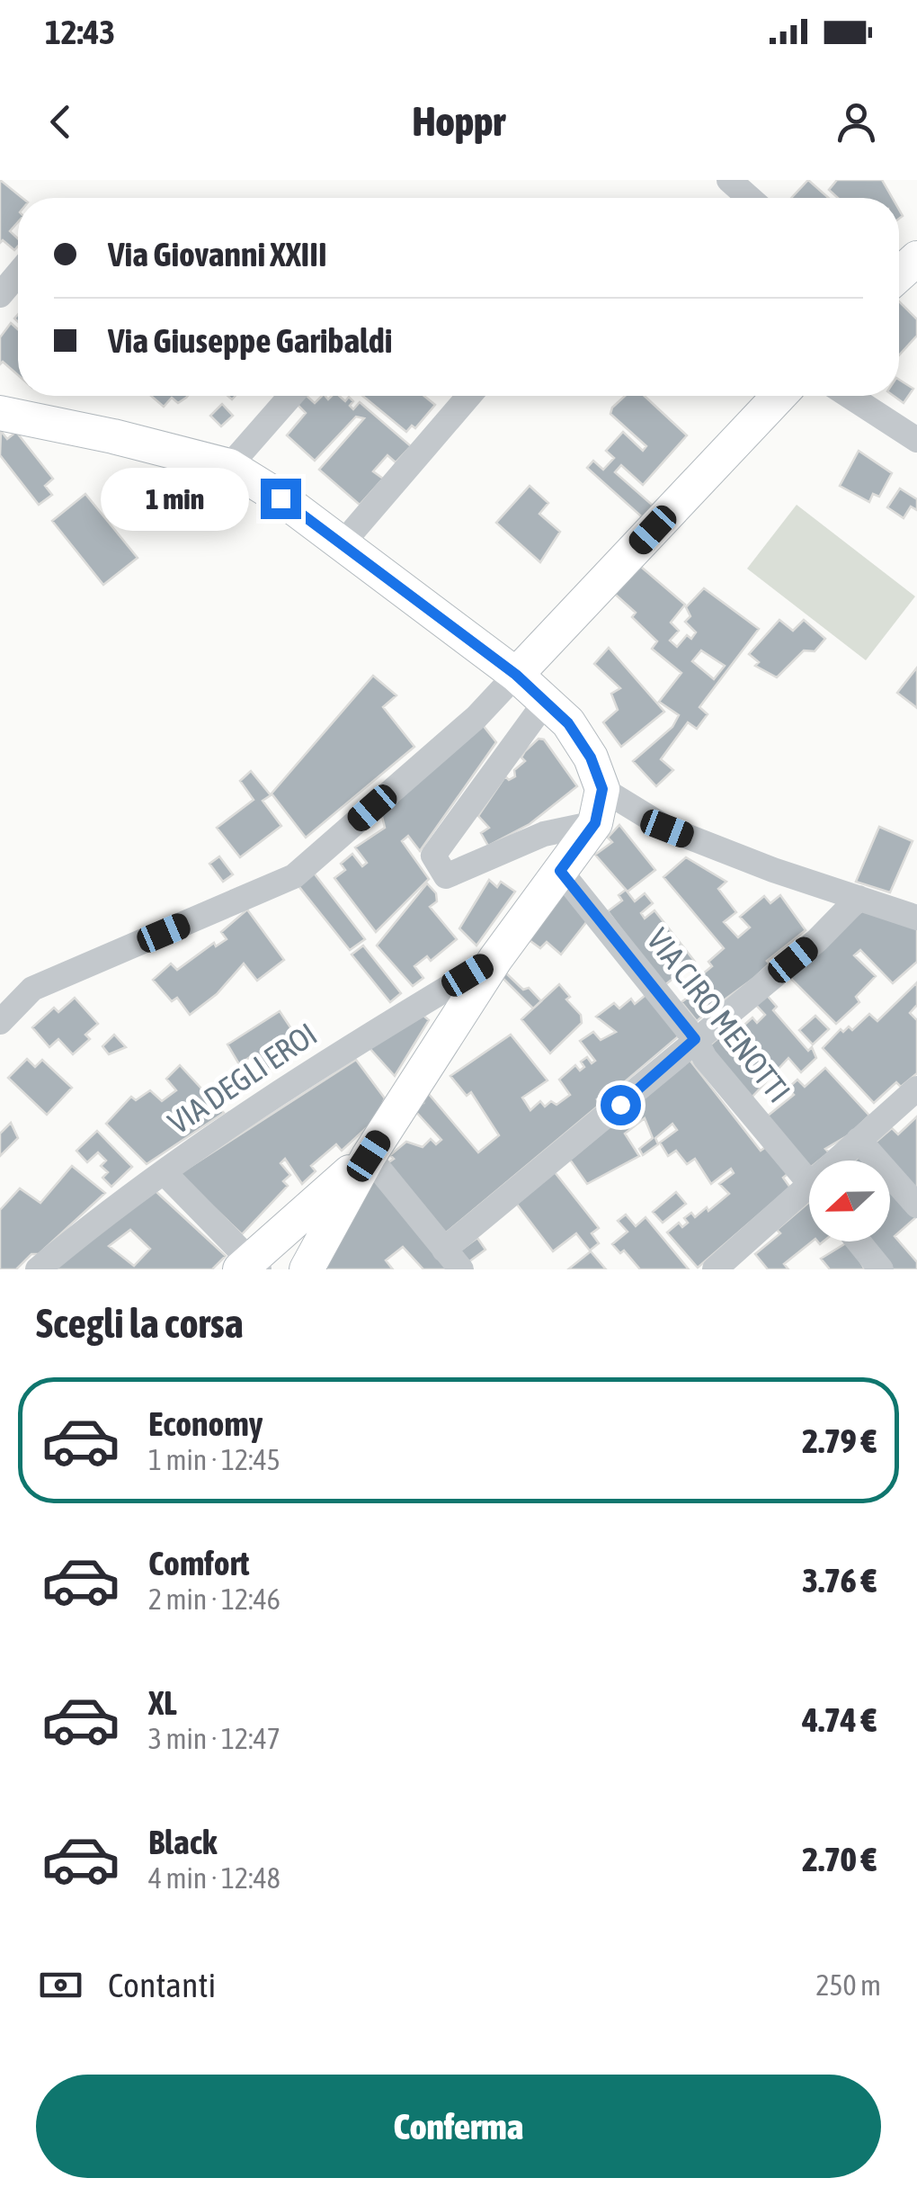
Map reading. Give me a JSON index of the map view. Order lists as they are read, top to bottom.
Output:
{
  "streets": {
    "street": ["VIA CIRO MENOTTI", "VIA DEGLI EROI"]
  },
  "north": "left",
  "page": {
    "status": "12:43",
    "header": "Hoppr",
    "banner": ["Via Giovanni XXIII", "Via Giuseppe Garibaldi"],
    "bubble": "1 min",
    "heading": "Scegli la corsa",
    "list": [
      {
        "name": "Economy",
        "note": "1 min · 12:45",
        "value": "2.79 €"
      },
      {
        "name": "Comfort",
        "note": "2 min · 12:46",
        "value": "3.76 €"
      },
      {
        "name": "XL",
        "note": "3 min · 12:47",
        "value": "4.74 €"
      },
      {
        "name": "Black",
        "note": "4 min · 12:48",
        "value": "2.70 €"
      }
    ],
    "pay": ["Contanti", "250 m"],
    "buttons": "Conferma"
  }
}
